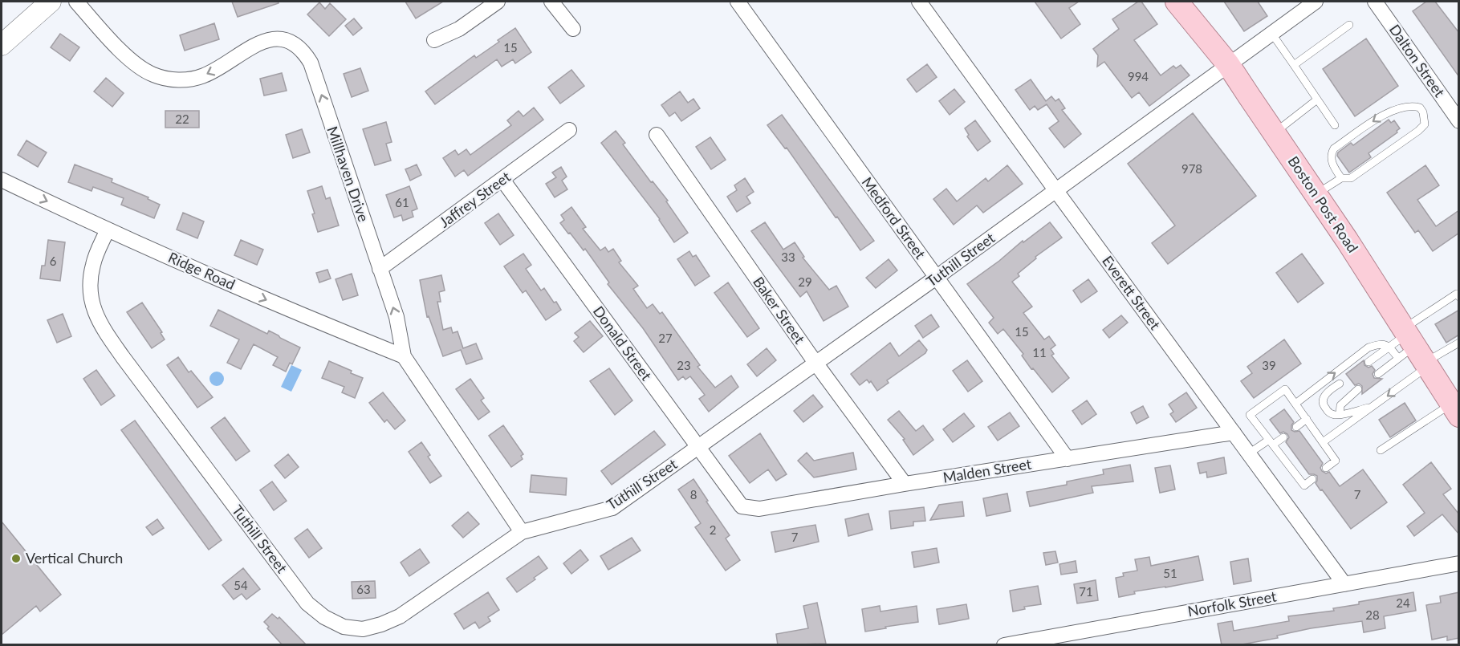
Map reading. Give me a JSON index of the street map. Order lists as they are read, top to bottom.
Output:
{
  "streets": {
    "main road": ["Boston Post Road"],
    "street": [
      "Dalton Street",
      "Millhaven Drive",
      "Jaffrey Street",
      "Medford Street",
      "Tuthill Street",
      "Ridge Road",
      "Everett Street",
      "Baker Street",
      "Donald Street",
      "Malden Street",
      "Norfolk Street"
    ]
  },
  "crossings": [
    ["Millhaven Drive", "Jaffrey Street"],
    ["Millhaven Drive", "Tuthill Street"],
    ["Millhaven Drive", "Ridge Road"],
    ["Jaffrey Street", "Donald Street"],
    ["Boston Post Road", "Tuthill Street"],
    ["Medford Street", "Tuthill Street"],
    ["Medford Street", "Malden Street"],
    ["Tuthill Street", "Ridge Road"],
    ["Tuthill Street", "Everett Street"],
    ["Tuthill Street", "Baker Street"],
    ["Tuthill Street", "Donald Street"],
    ["Everett Street", "Malden Street"],
    ["Everett Street", "Norfolk Street"],
    ["Baker Street", "Malden Street"],
    ["Donald Street", "Malden Street"]
  ],
  "one_way": ["Millhaven Drive", "Ridge Road"],
  "places": ["Vertical Church"],
  "house_numbers": [
    "15",
    "994",
    "22",
    "978",
    "61",
    "33",
    "6",
    "29",
    "15",
    "27",
    "11",
    "23",
    "39",
    "8",
    "7",
    "2",
    "7",
    "51",
    "54",
    "63",
    "71",
    "24",
    "28"
  ]
}
